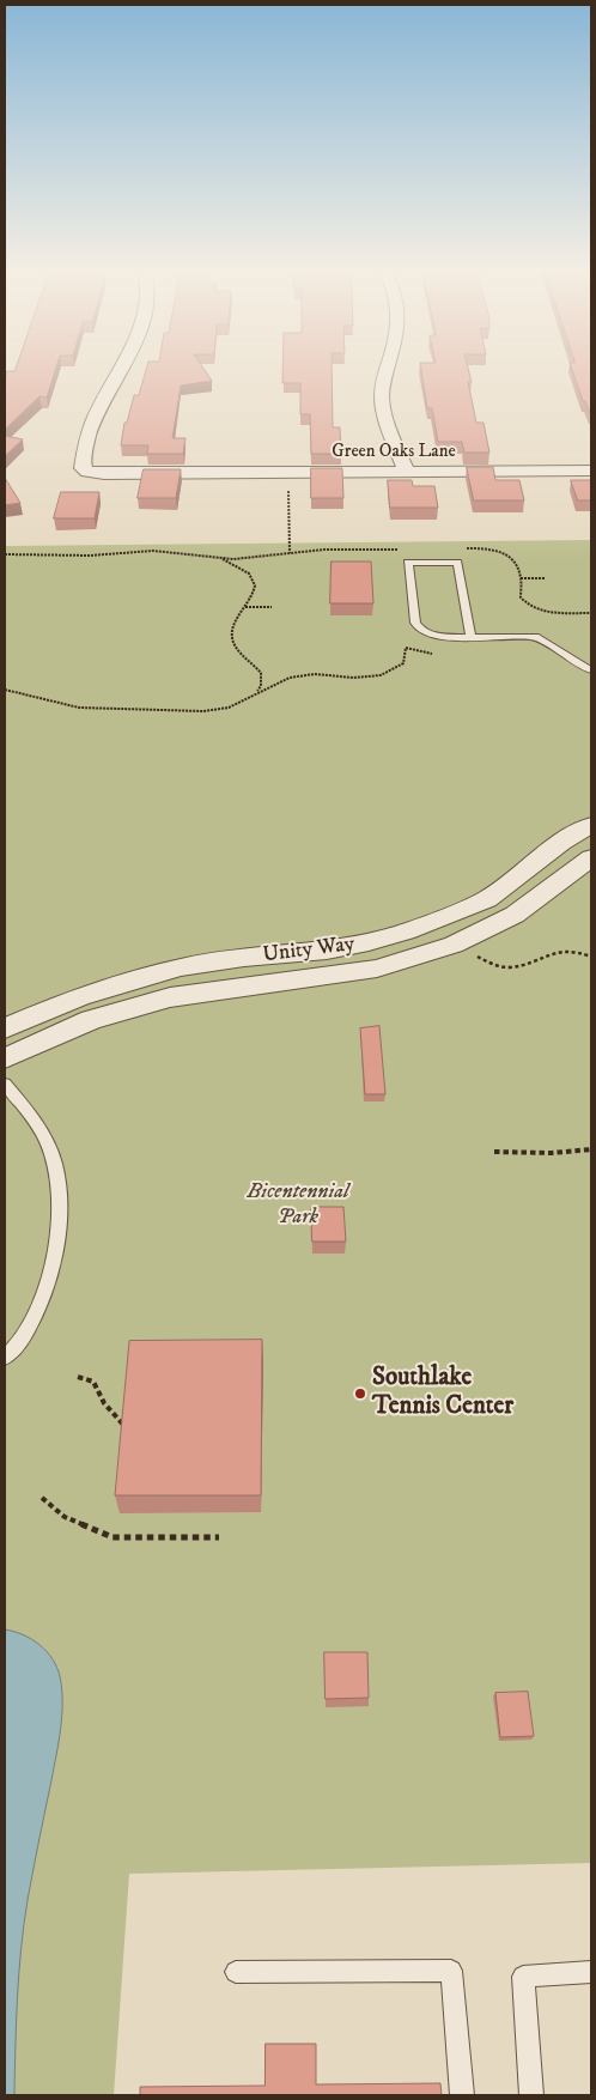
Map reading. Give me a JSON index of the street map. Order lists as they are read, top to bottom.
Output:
{
  "streets": {
    "street": ["Green Oaks Lane", "Unity Way"]
  },
  "parks": ["Bicentennial Park"],
  "places": ["Southlake Tennis Center"]
}
